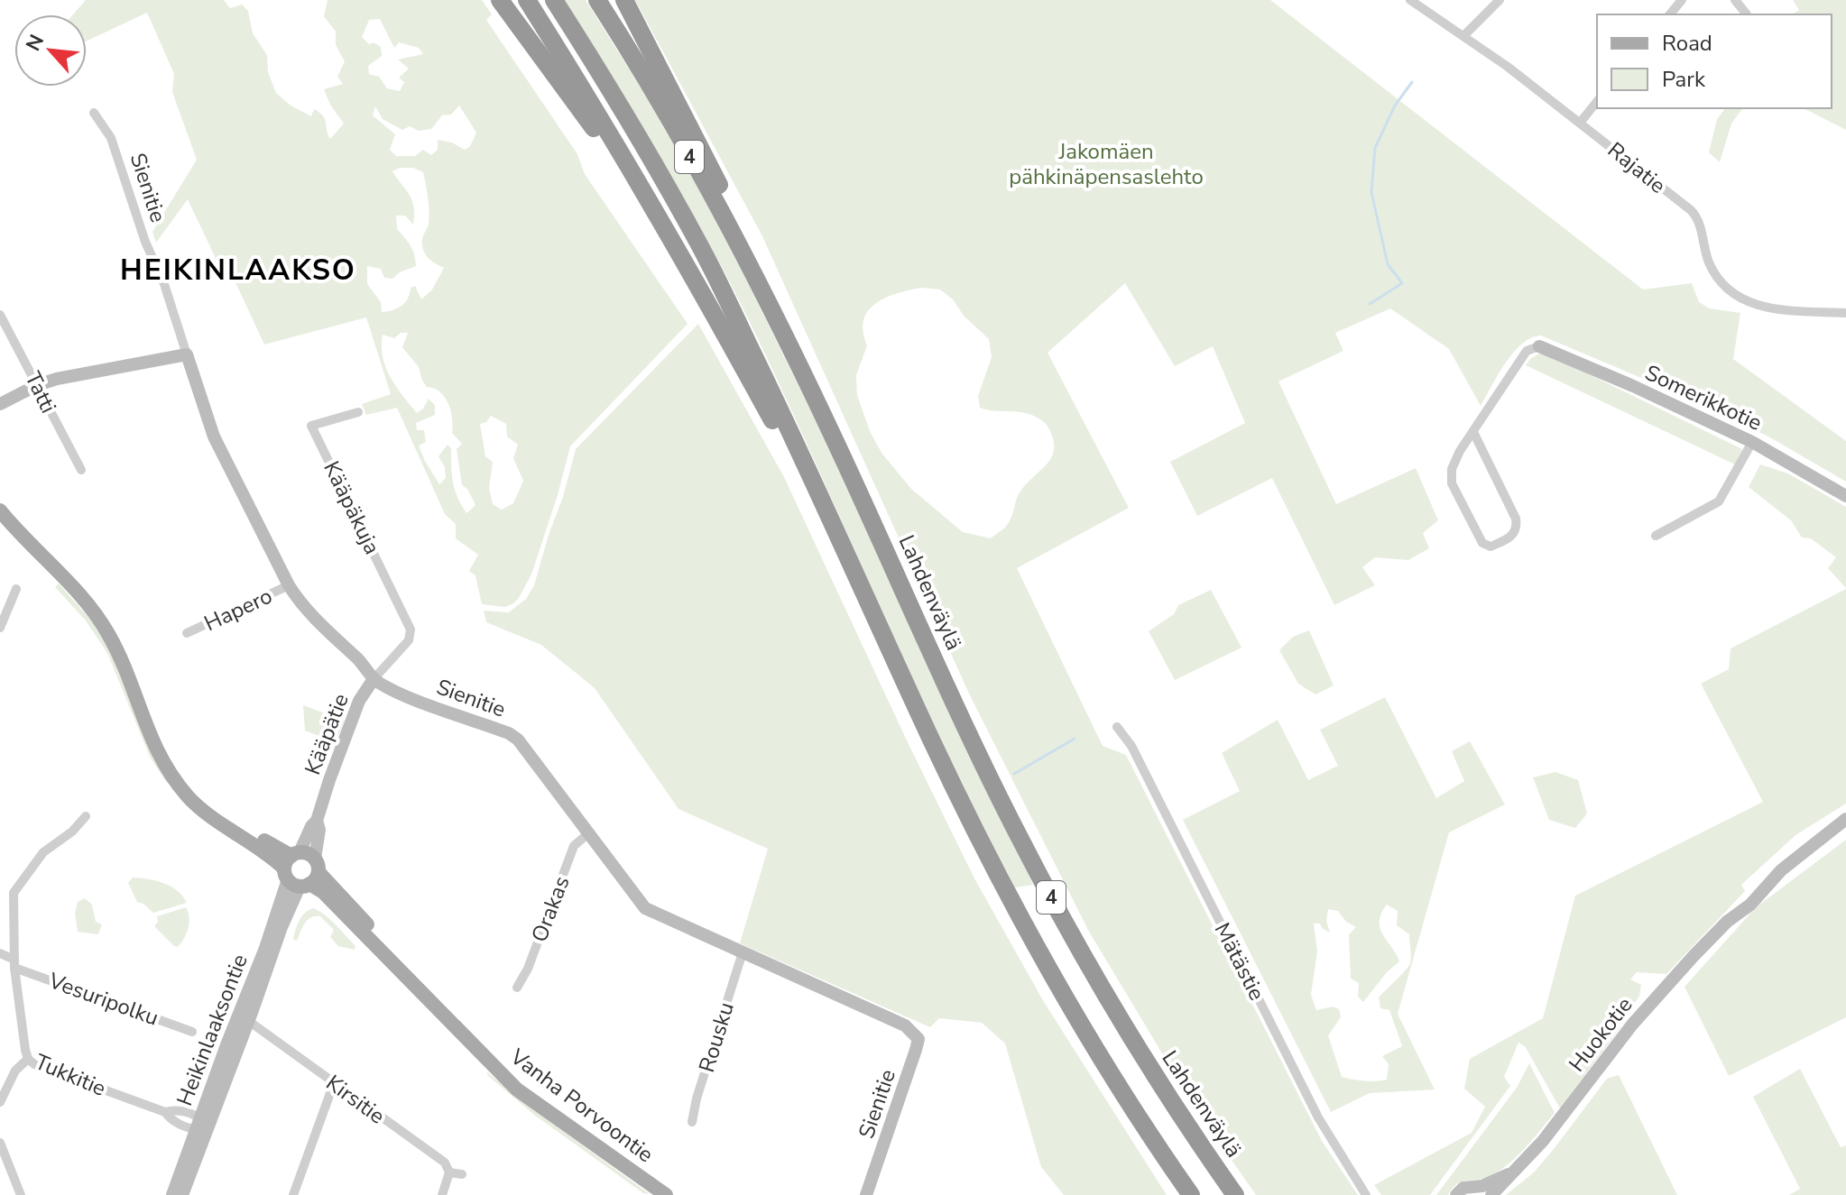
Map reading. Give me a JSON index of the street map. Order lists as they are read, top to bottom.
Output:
{
  "streets": {
    "highway": ["4", "Lahdenväylä"],
    "main road": ["Vanha Porvoontie"],
    "street": [
      "Rajatie",
      "Sienitie",
      "Tatti",
      "Somerikkotie",
      "Kääpäkuja",
      "Hapero",
      "Kääpätie",
      "Orakas",
      "Mätästie",
      "Vesuripolku",
      "Heikinlaaksontie",
      "Huokotie",
      "Rousku",
      "Tukkitie",
      "Kirsitie"
    ]
  },
  "crossings": [
    ["Sienitie", "Hapero"],
    ["Sienitie", "Kääpätie"],
    ["Sienitie", "Orakas"],
    ["Sienitie", "Rousku"],
    ["Kääpäkuja", "Kääpätie"],
    ["Kääpätie", "Heikinlaaksontie"],
    ["Kääpätie", "Vanha Porvoontie"],
    ["Vesuripolku", "Tukkitie"],
    ["Heikinlaaksontie", "Tukkitie"],
    ["Heikinlaaksontie", "Kirsitie"],
    ["Heikinlaaksontie", "Vanha Porvoontie"]
  ],
  "districts": ["HEIKINLAAKSO"],
  "parks": ["Jakomäen pähkinäpensaslehto"],
  "legend": ["Road", "Park"],
  "north": "top left"
}
